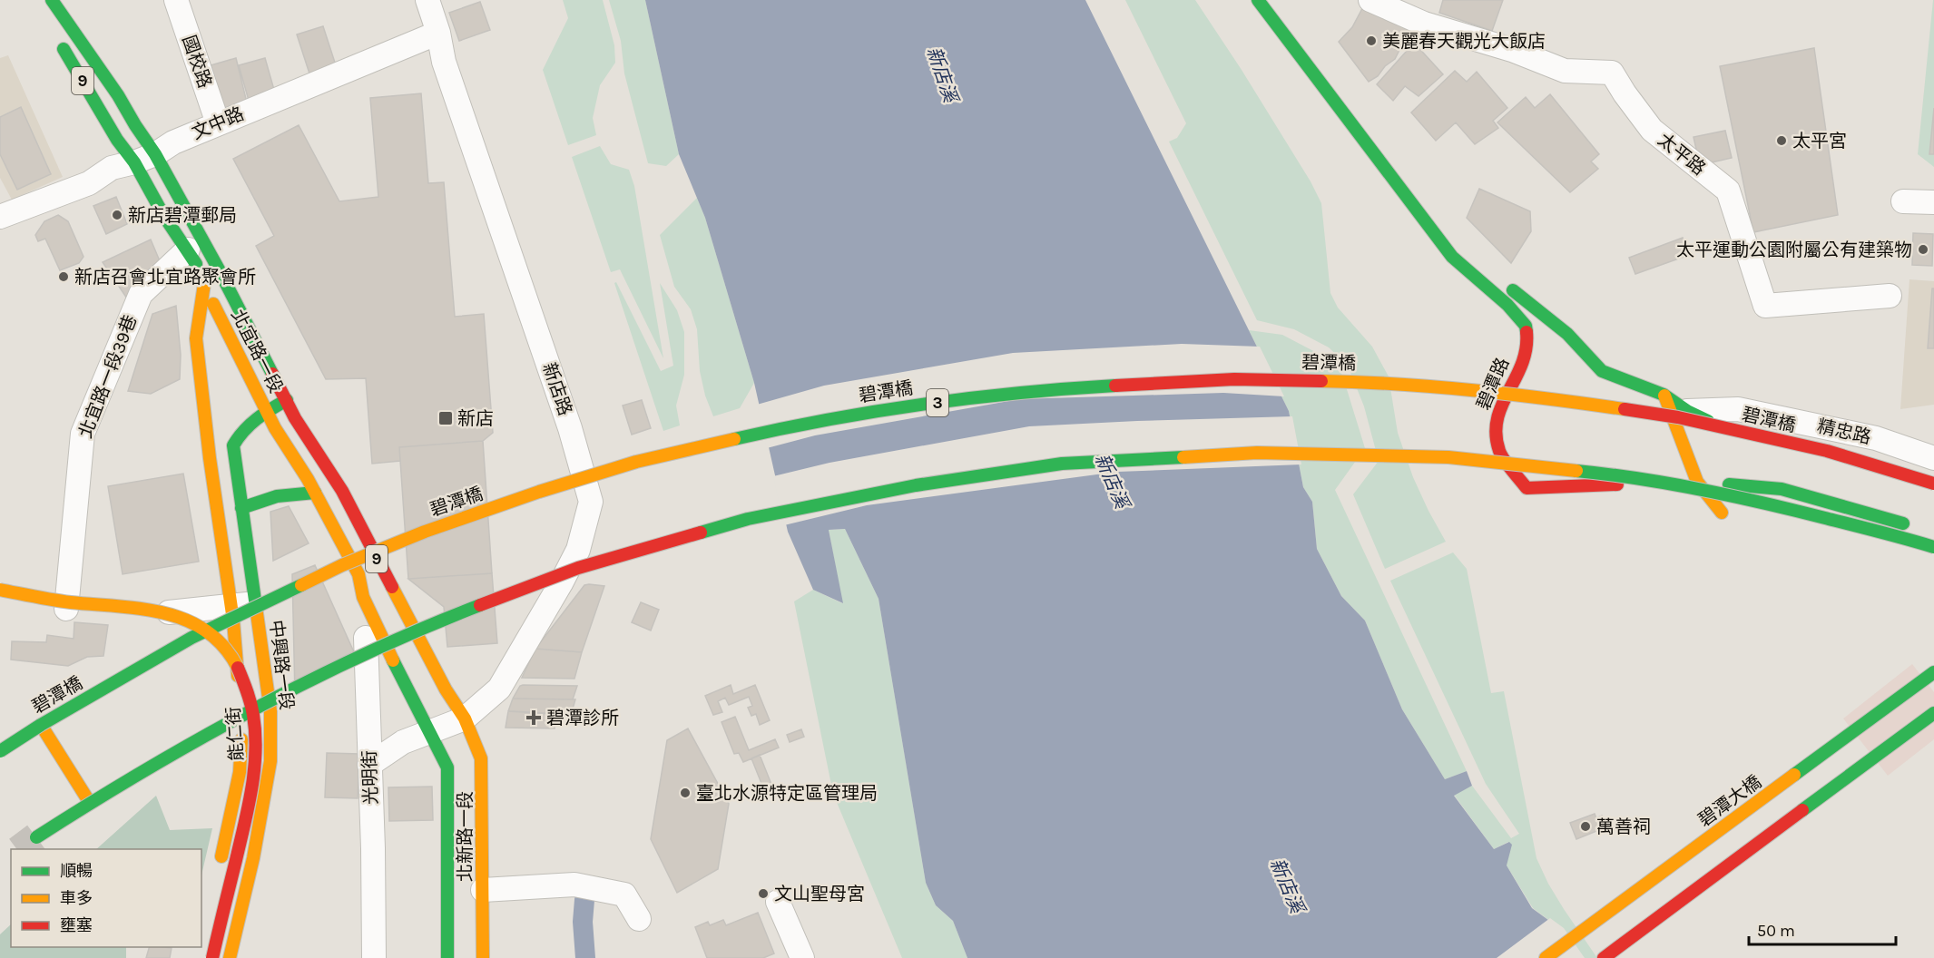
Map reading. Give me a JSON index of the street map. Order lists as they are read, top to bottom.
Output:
{
  "streets": {
    "main road": [
      "9",
      "北宜路一段",
      "碧潭橋",
      "碧潭路",
      "3",
      "中興路一段",
      "能仁街",
      "碧潭大橋",
      "北新路一段"
    ],
    "street": [
      "國校路",
      "文中路",
      "太平路",
      "北宜路一段39巷",
      "新店路",
      "精忠路",
      "光明街"
    ]
  },
  "crossings": [
    ["國校路", "文中路"],
    ["文中路", "北宜路一段"],
    ["文中路", "新店路"],
    ["北宜路一段", "北宜路一段39巷"],
    ["北宜路一段", "新店路"],
    ["北宜路一段", "中興路一段"],
    ["北宜路一段", "光明街"],
    ["北宜路一段", "北新路一段"],
    ["新店路", "光明街"],
    ["新店路", "北新路一段"]
  ],
  "water": ["新店溪"],
  "places": {
    "other": [
      "美麗春天觀光大飯店",
      "太平宮",
      "新店碧潭郵局",
      "太平運動公園附屬公有建築物",
      "新店召會北宜路聚會所",
      "臺北水源特定區管理局",
      "萬善祠",
      "文山聖母宮"
    ],
    "transit": ["新店"],
    "health": ["碧潭診所"]
  },
  "legend": ["順暢", "車多", "壅塞"],
  "scale_bar": "50 m"
}
